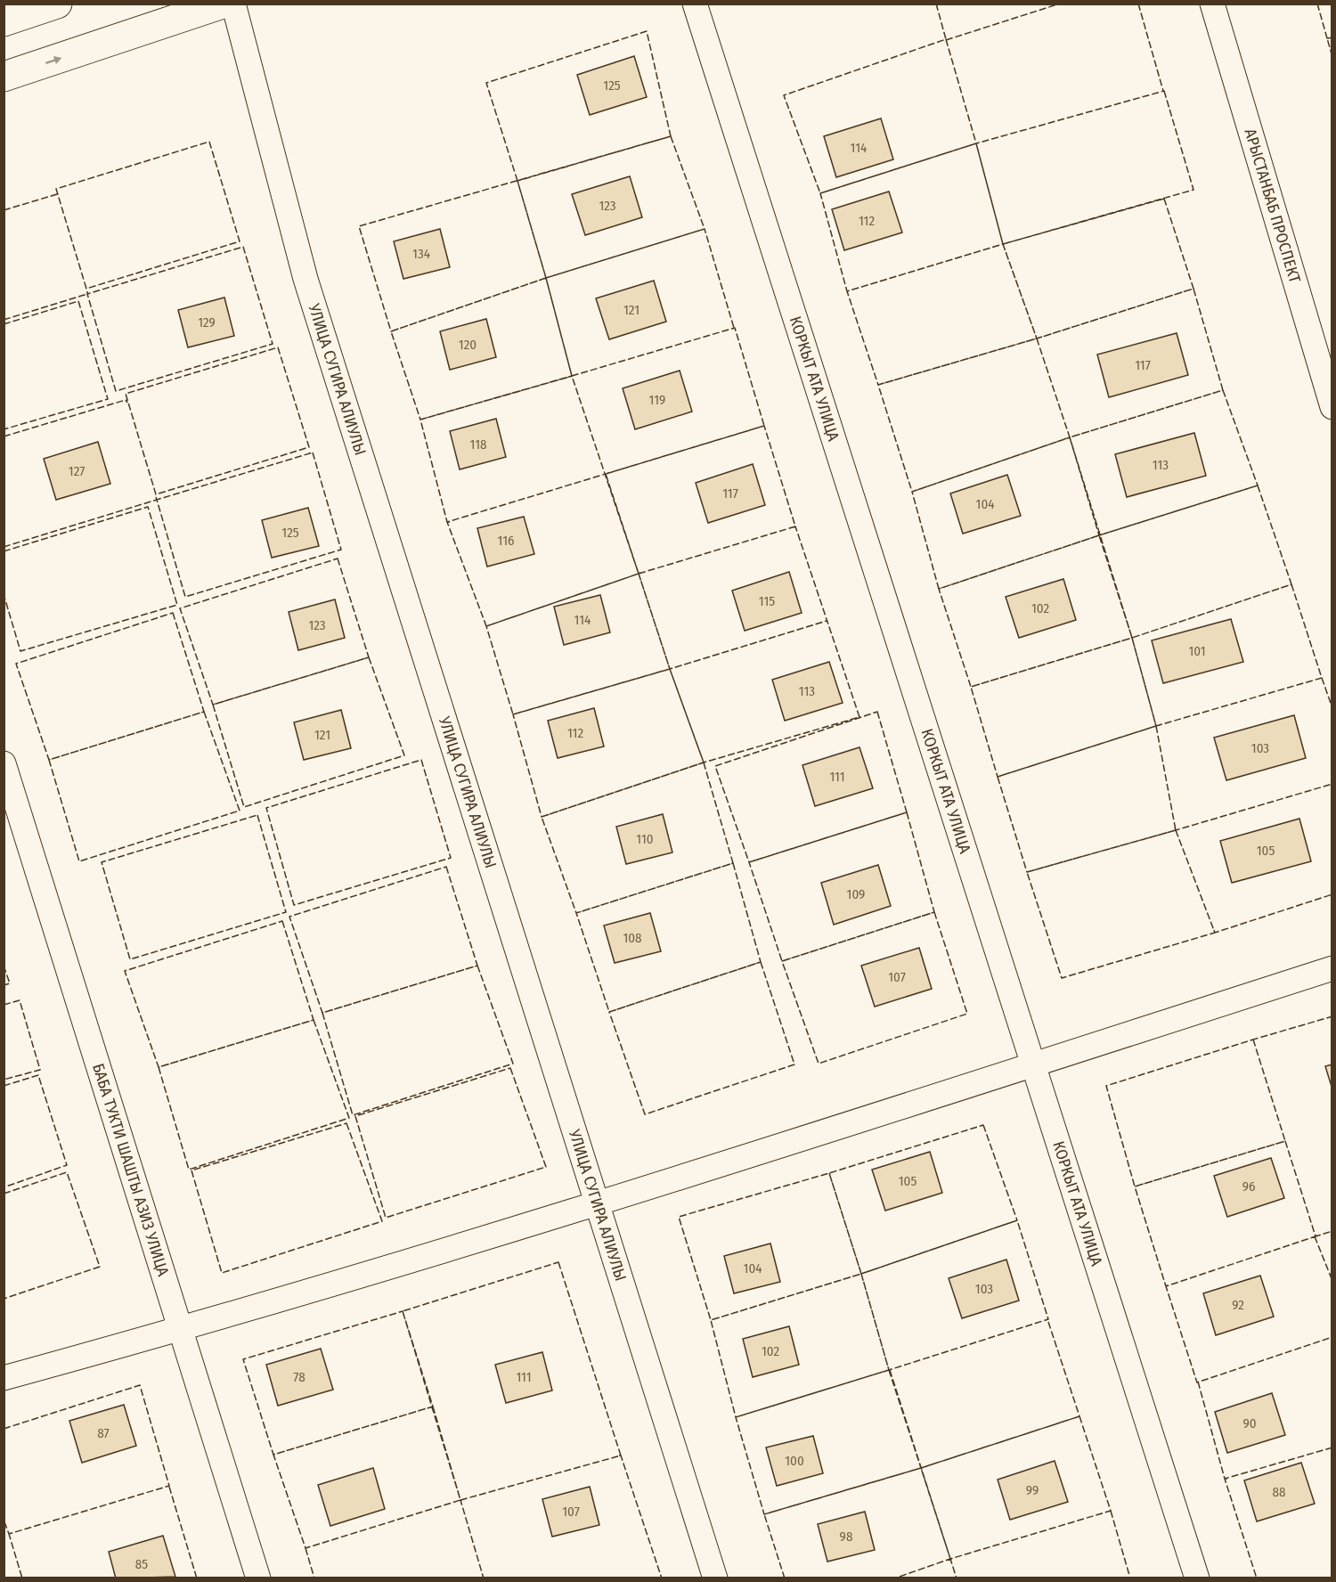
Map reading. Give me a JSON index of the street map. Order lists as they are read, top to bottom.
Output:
{
  "streets": {
    "street": [
      "АРЫСТАНБАБ ПРОСПЕКТ",
      "КОРКЫТ АТА УЛИЦА",
      "УЛИЦА СУГИРА АЛИУЛЫ",
      "БАБА ТУКТИ ШАШТЫ АЗИЗ УЛИЦА"
    ]
  },
  "house_numbers": [
    "125",
    "114",
    "123",
    "112",
    "134",
    "121",
    "129",
    "120",
    "117",
    "119",
    "118",
    "113",
    "127",
    "117",
    "104",
    "125",
    "116",
    "115",
    "102",
    "114",
    "123",
    "101",
    "113",
    "112",
    "121",
    "103",
    "111",
    "110",
    "105",
    "109",
    "108",
    "107",
    "105",
    "96",
    "104",
    "103",
    "92",
    "102",
    "78",
    "111",
    "90",
    "87",
    "100",
    "99",
    "88",
    "107",
    "98",
    "85"
  ]
}
